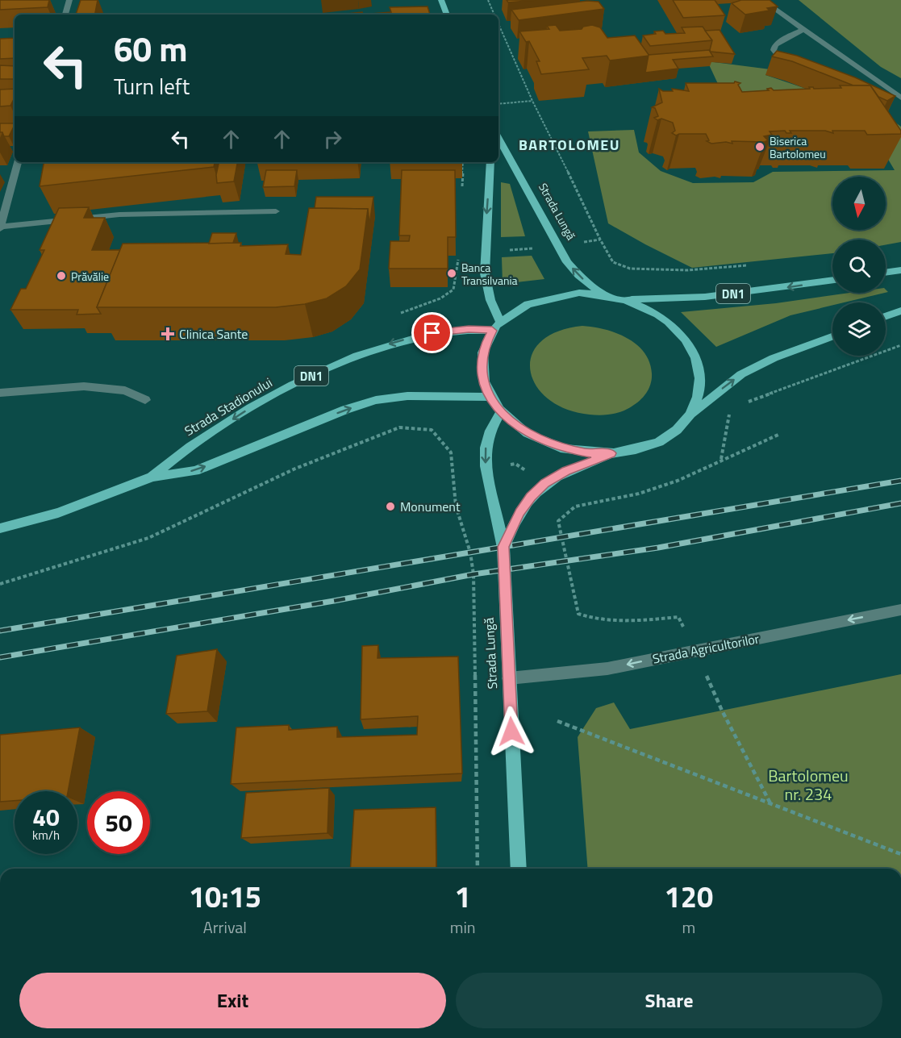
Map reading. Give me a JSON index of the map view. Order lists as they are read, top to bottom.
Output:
{
  "streets": {
    "main road": ["Strada Lungă", "DN1", "Strada Stadionului"],
    "street": ["Strada Agricultorilor"]
  },
  "crossings": [
    ["Strada Lungă", "DN1"],
    ["Strada Lungă", "Strada Agricultorilor"],
    ["DN1", "Strada Stadionului"]
  ],
  "one_way": ["Strada Agricultorilor"],
  "districts": ["BARTOLOMEU"],
  "parks": ["Bartolomeu nr. 234"],
  "places": {
    "other": [
      "Biserica Bartolomeu",
      "Banca Transilvania",
      "Prăvălie",
      "Monument"
    ],
    "health": ["Clinica Sante"]
  },
  "north": "bottom",
  "page": {
    "turn": ["60 m", "Turn left"],
    "speed": "40 km/h",
    "limit": "50",
    "eta": [
      "10:15",
      "Arrival",
      "1",
      "min",
      "120",
      "m"
    ],
    "buttons": ["Exit", "Share"]
  }
}
